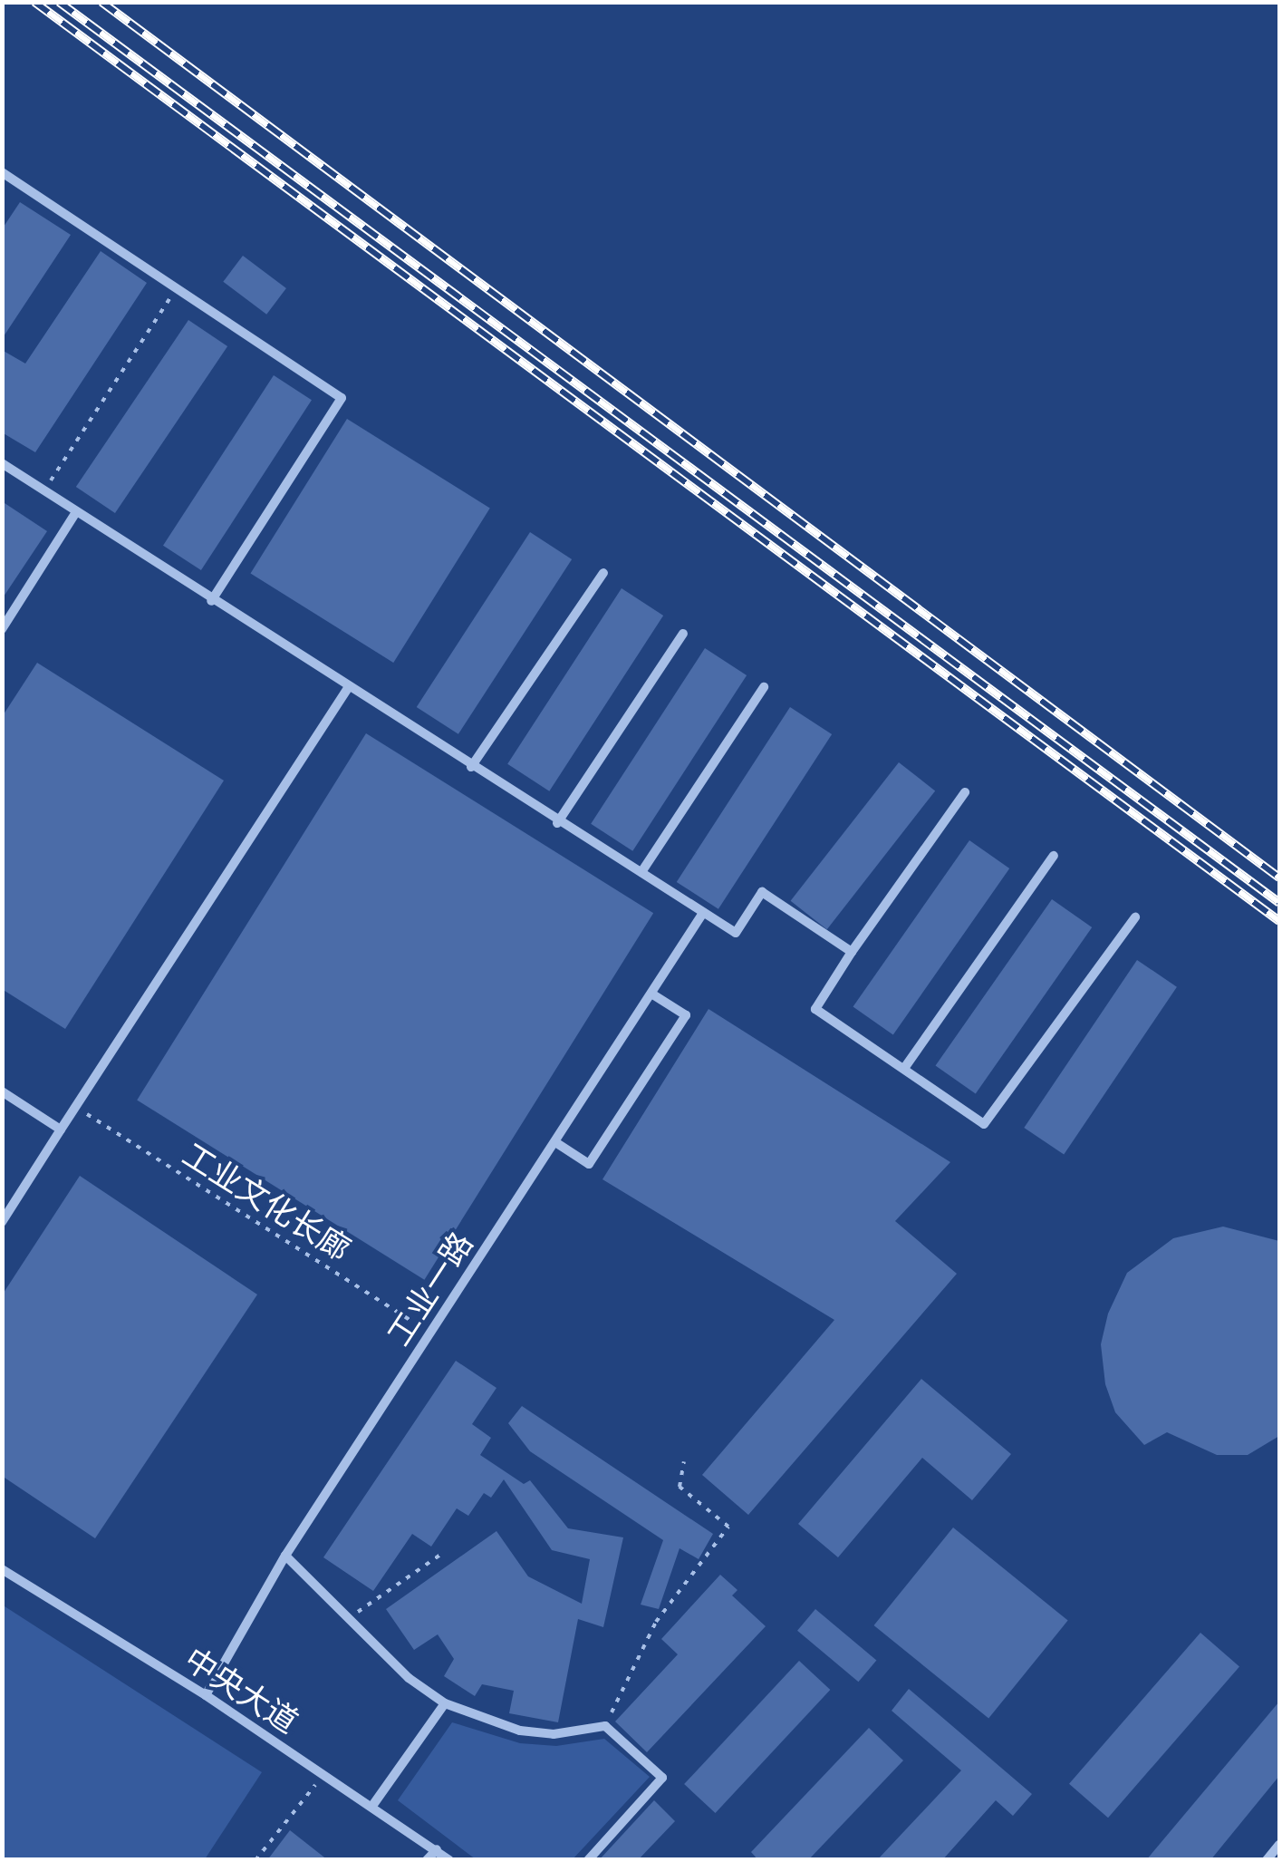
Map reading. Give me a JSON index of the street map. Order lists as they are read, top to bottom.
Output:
{
  "streets": {
    "street": ["工业一路", "中央大道"],
    "path": ["工业文化长廊"]
  },
  "crossings": [
    ["工业文化长廊", "工业一路"],
    ["工业一路", "中央大道"]
  ]
}
